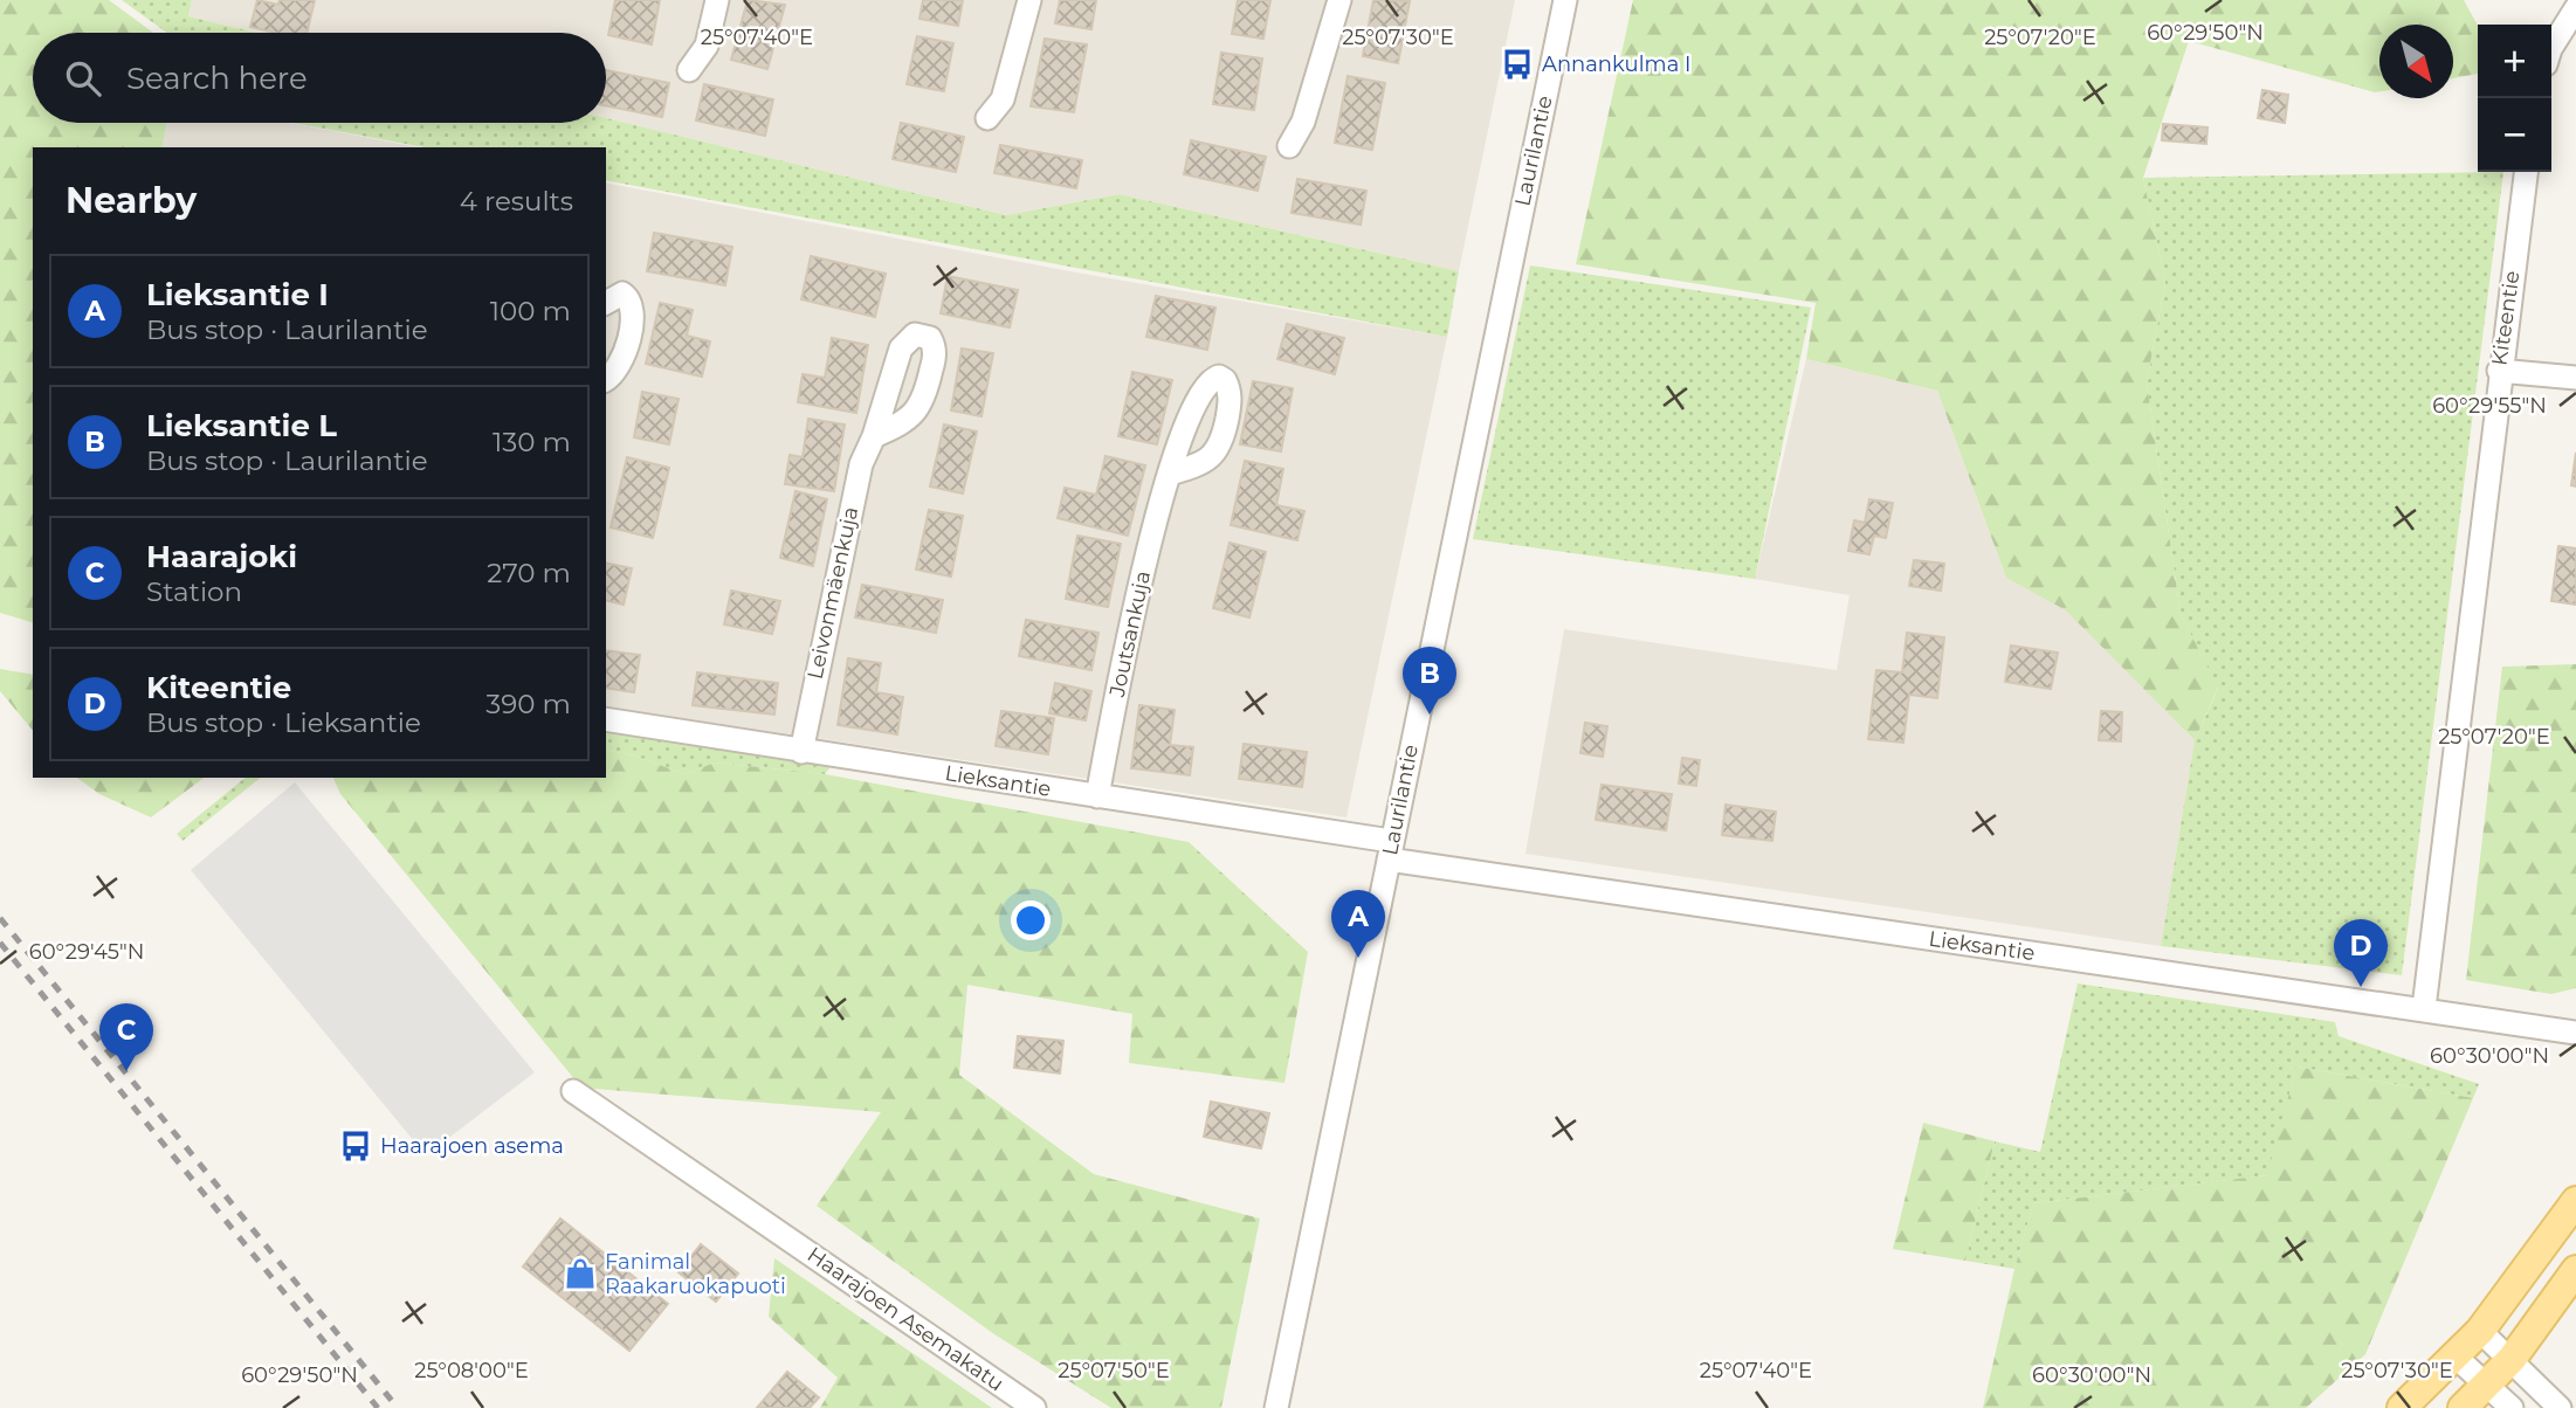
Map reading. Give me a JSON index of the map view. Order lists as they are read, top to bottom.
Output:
{
  "streets": {
    "street": [
      "Laurilantie",
      "Kiteentie",
      "Leivonmäenkuja",
      "Joutsankuja",
      "Lieksantie",
      "Haarajoen Asemakatu"
    ]
  },
  "crossings": [
    ["Laurilantie", "Lieksantie"],
    ["Kiteentie", "Lieksantie"],
    ["Leivonmäenkuja", "Lieksantie"],
    ["Joutsankuja", "Lieksantie"]
  ],
  "places": {
    "bus stop": ["Annankulma I", "Haarajoen asema"],
    "shop": ["Fanimal Raakaruokapuoti"]
  },
  "north": "bottom right",
  "page": {
    "map_buttons": ["+", "−"],
    "search": "Search here",
    "heading": ["Nearby", "4 results"],
    "list": [
      {
        "mark": "A",
        "name": "Lieksantie I",
        "note": "Bus stop · Laurilantie",
        "value": "100 m"
      },
      {
        "mark": "B",
        "name": "Lieksantie L",
        "note": "Bus stop · Laurilantie",
        "value": "130 m"
      },
      {
        "mark": "C",
        "name": "Haarajoki",
        "note": "Station",
        "value": "270 m"
      },
      {
        "mark": "D",
        "name": "Kiteentie",
        "note": "Bus stop · Lieksantie",
        "value": "390 m"
      }
    ],
    "pins": [
      "B",
      "A",
      "D",
      "C"
    ]
  },
  "coordinates": [
    "60°29'50\"N",
    "25°07'40\"E",
    "25°07'30\"E",
    "25°07'20\"E",
    "60°29'55\"N",
    "60°29'45\"N",
    "60°30'00\"N",
    "25°08'00\"E",
    "25°07'50\"E"
  ]
}
